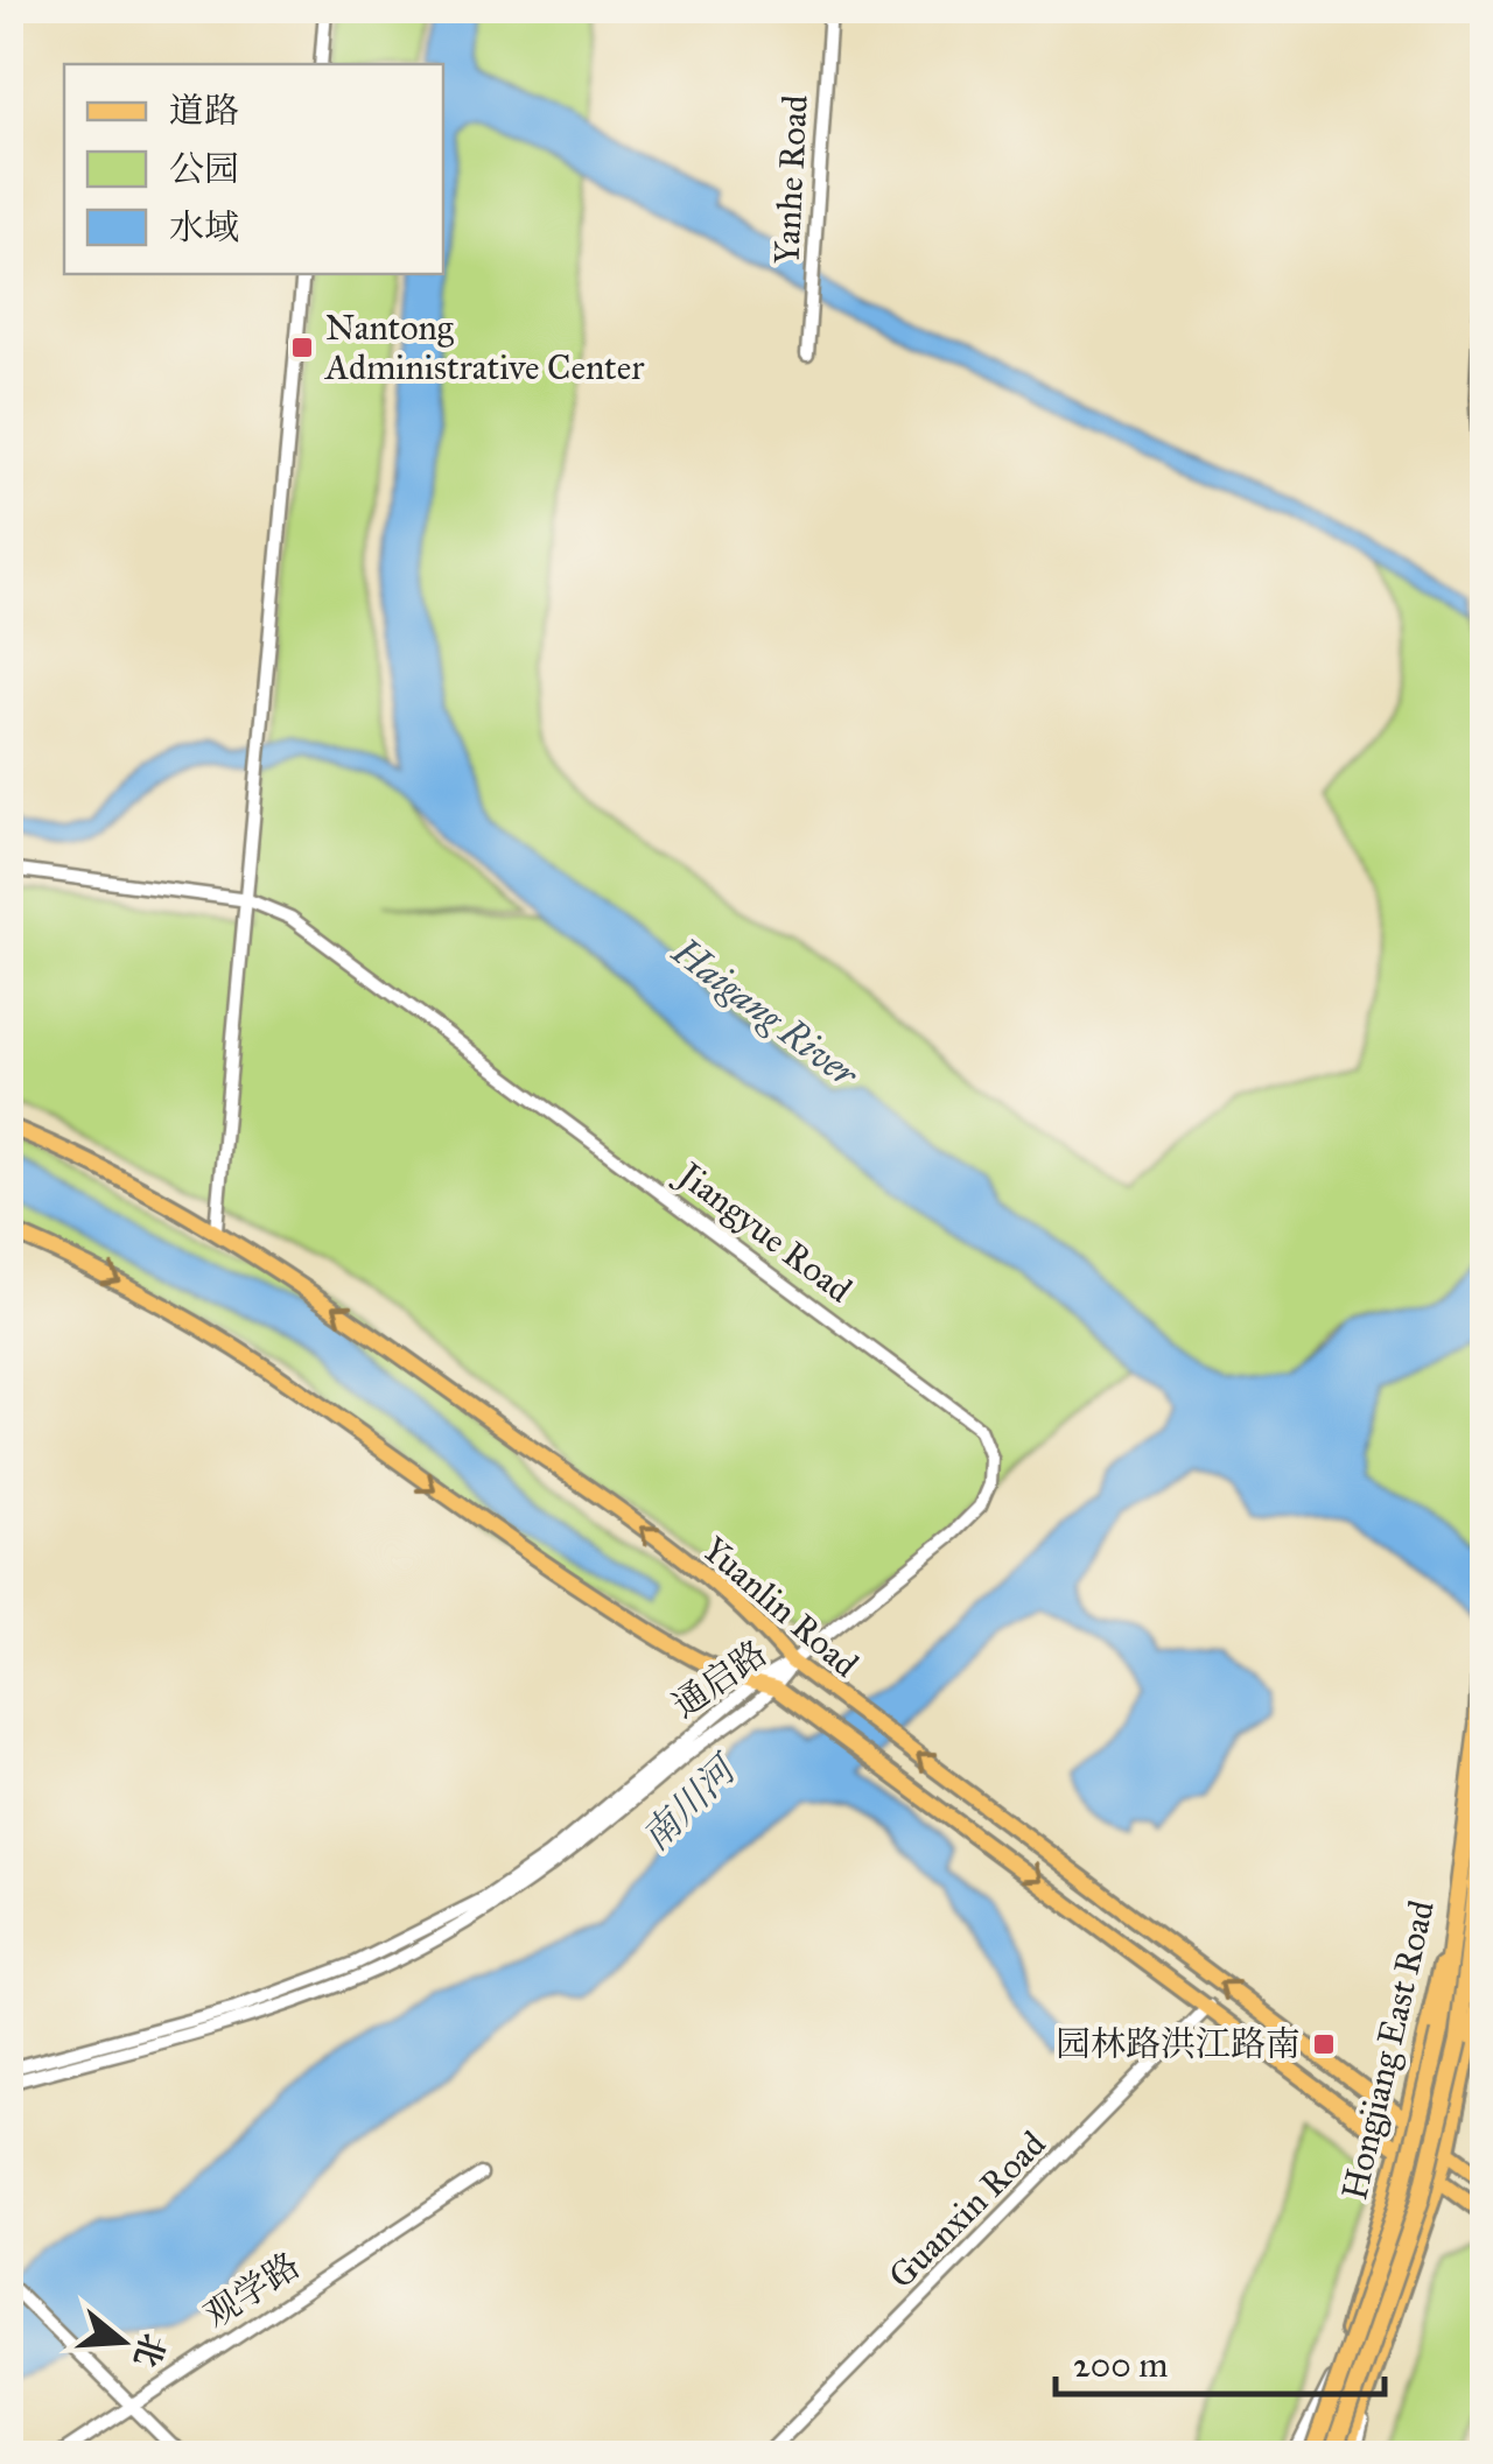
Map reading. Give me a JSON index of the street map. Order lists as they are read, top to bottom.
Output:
{
  "streets": {
    "main road": ["Yuanlin Road", "Hongjiang East Road"],
    "street": [
      "Yanhe Road",
      "Jiangyue Road",
      "通启路",
      "Guanxin Road",
      "观学路"
    ]
  },
  "crossings": [
    ["Jiangyue Road", "Yuanlin Road"],
    ["Jiangyue Road", "通启路"],
    ["Yuanlin Road", "通启路"],
    ["Yuanlin Road", "Hongjiang East Road"],
    ["Yuanlin Road", "Guanxin Road"]
  ],
  "water": ["Haigang River", "南川河"],
  "places": {
    "transit": ["Nantong Administrative Center", "园林路洪江路南"]
  },
  "legend": ["道路", "公园", "水域"],
  "scale_bar": "200 m",
  "north": "right"
}
